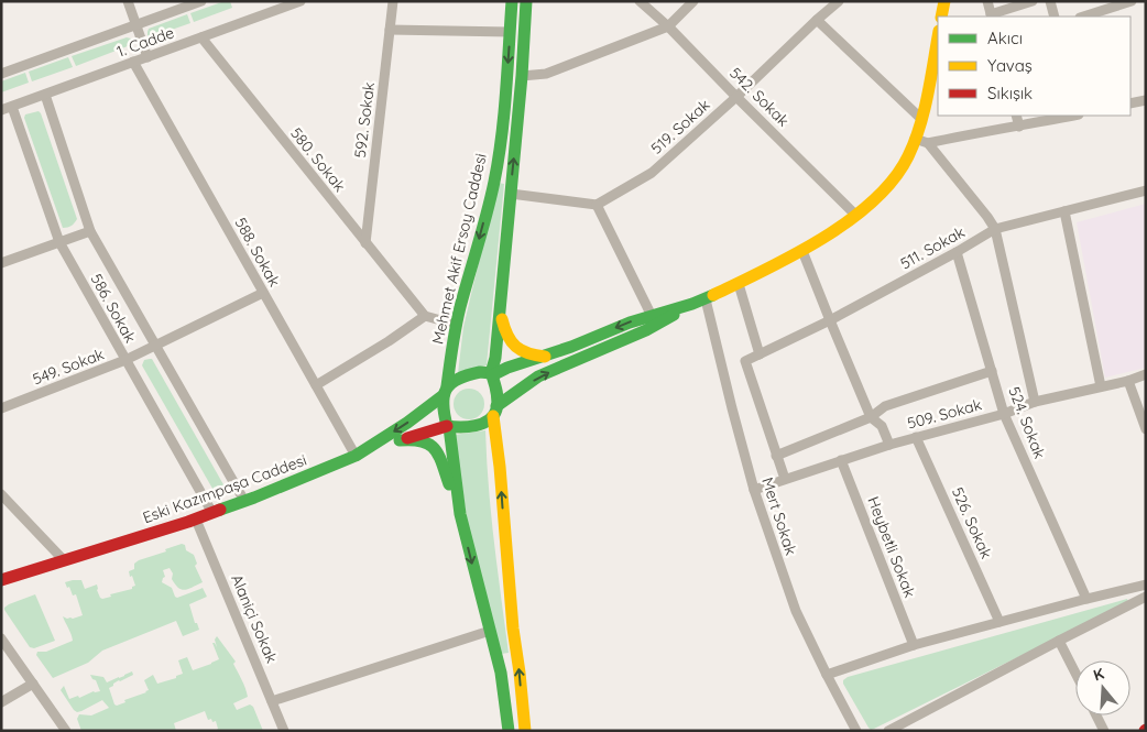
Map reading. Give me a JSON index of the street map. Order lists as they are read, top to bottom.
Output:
{
  "streets": {
    "main road": ["Mehmet Akif Ersoy Caddesi", "Eski Kazımpaşa Caddesi"],
    "street": [
      "1. Cadde",
      "542. Sokak",
      "592. Sokak",
      "519. Sokak",
      "580. Sokak",
      "511. Sokak",
      "588. Sokak",
      "586. Sokak",
      "549. Sokak",
      "509. Sokak",
      "524. Sokak",
      "Mert Sokak",
      "526. Sokak",
      "Heybetli Sokak",
      "Alaniçi Sokak"
    ]
  },
  "crossings": [
    ["1. Cadde", "580. Sokak"],
    ["1. Cadde", "588. Sokak"],
    ["1. Cadde", "586. Sokak"],
    ["542. Sokak", "519. Sokak"],
    ["592. Sokak", "580. Sokak"],
    ["511. Sokak", "524. Sokak"],
    ["Mehmet Akif Ersoy Caddesi", "Eski Kazımpaşa Caddesi"],
    ["588. Sokak", "549. Sokak"],
    ["588. Sokak", "Eski Kazımpaşa Caddesi"],
    ["586. Sokak", "549. Sokak"],
    ["586. Sokak", "Eski Kazımpaşa Caddesi"],
    ["509. Sokak", "524. Sokak"],
    ["509. Sokak", "Mert Sokak"],
    ["509. Sokak", "526. Sokak"],
    ["509. Sokak", "Heybetli Sokak"],
    ["Eski Kazımpaşa Caddesi", "Alaniçi Sokak"]
  ],
  "legend": ["Akıcı", "Yavaş", "Sıkışık"],
  "north": "top"
}
